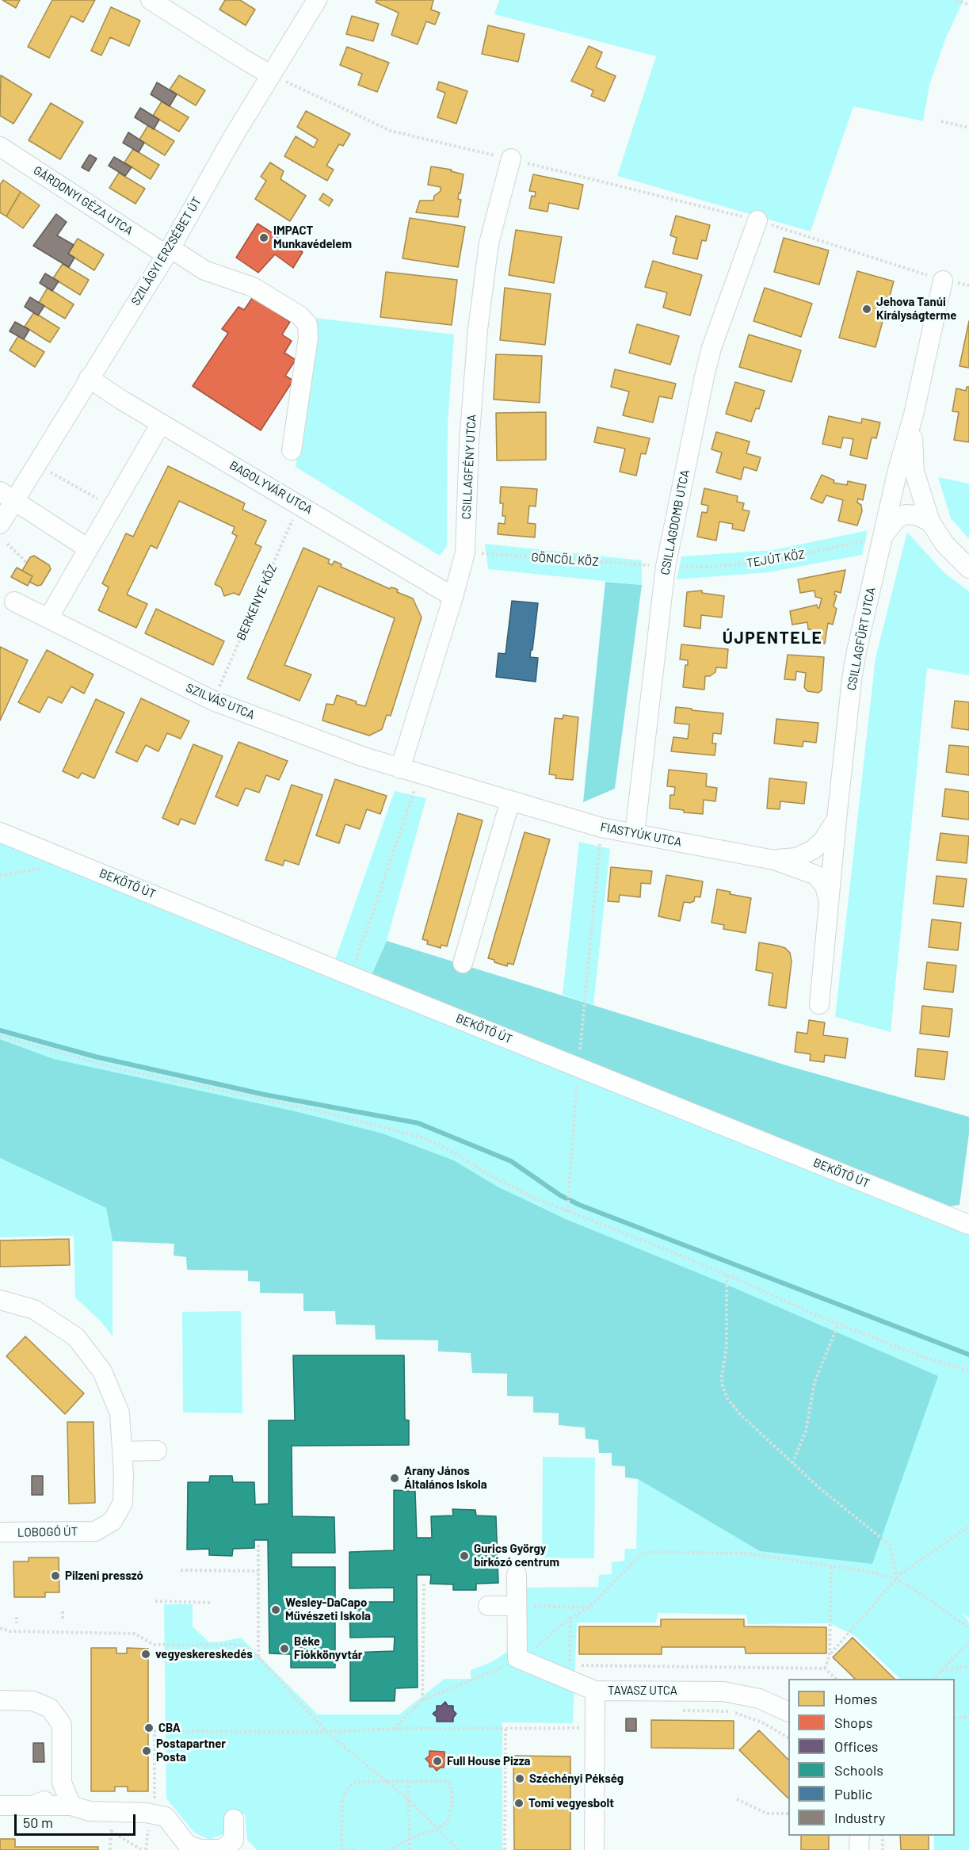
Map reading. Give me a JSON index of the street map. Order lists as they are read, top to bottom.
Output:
{
  "streets": {
    "street": [
      "GÁRDONYI GÉZA UTCA",
      "SZILÁGYI ERZSÉBET ÚT",
      "CSILLAGFÉNY UTCA",
      "BAGOLYVÁR UTCA",
      "CSILLAGDOMB UTCA",
      "CSILLAGFÜRT UTCA",
      "SZILVÁS UTCA",
      "FIASTYÚK UTCA",
      "BEKÖTŐ ÚT",
      "LOBOGÓ ÚT",
      "TAVASZ UTCA"
    ],
    "path": ["TEJÚT KÖZ", "GÖNCÖL KÖZ", "BERKENYE KÖZ"]
  },
  "crossings": [
    ["GÁRDONYI GÉZA UTCA", "SZILÁGYI ERZSÉBET ÚT"],
    ["SZILÁGYI ERZSÉBET ÚT", "BAGOLYVÁR UTCA"],
    ["CSILLAGFÉNY UTCA", "BAGOLYVÁR UTCA"],
    ["CSILLAGFÉNY UTCA", "GÖNCÖL KÖZ"],
    ["CSILLAGFÉNY UTCA", "SZILVÁS UTCA"],
    ["CSILLAGFÉNY UTCA", "FIASTYÚK UTCA"],
    ["BAGOLYVÁR UTCA", "BERKENYE KÖZ"],
    ["CSILLAGDOMB UTCA", "TEJÚT KÖZ"],
    ["CSILLAGDOMB UTCA", "GÖNCÖL KÖZ"],
    ["CSILLAGDOMB UTCA", "FIASTYÚK UTCA"],
    ["TEJÚT KÖZ", "GÖNCÖL KÖZ"],
    ["TEJÚT KÖZ", "CSILLAGFÜRT UTCA"],
    ["BERKENYE KÖZ", "SZILVÁS UTCA"],
    ["CSILLAGFÜRT UTCA", "FIASTYÚK UTCA"],
    ["SZILVÁS UTCA", "FIASTYÚK UTCA"]
  ],
  "districts": ["ÚJPENTELE"],
  "places": [
    "IMPACT Munkavédelem",
    "Jehova Tanúi Királyságterme",
    "Arany János Általános Iskola",
    "Gurics György bírkózó centrum",
    "Pilzeni presszó",
    "Wesley-DaCapo Művészeti Iskola",
    "Béke Fiókkönyvtár",
    "vegyeskereskedés",
    "CBA",
    "Postapartner Posta",
    "Full House Pizza",
    "Széchényi Pékség",
    "Tomi vegyesbolt"
  ],
  "legend": [
    "Homes",
    "Shops",
    "Offices",
    "Schools",
    "Public",
    "Industry"
  ],
  "scale_bar": "50 m"
}
